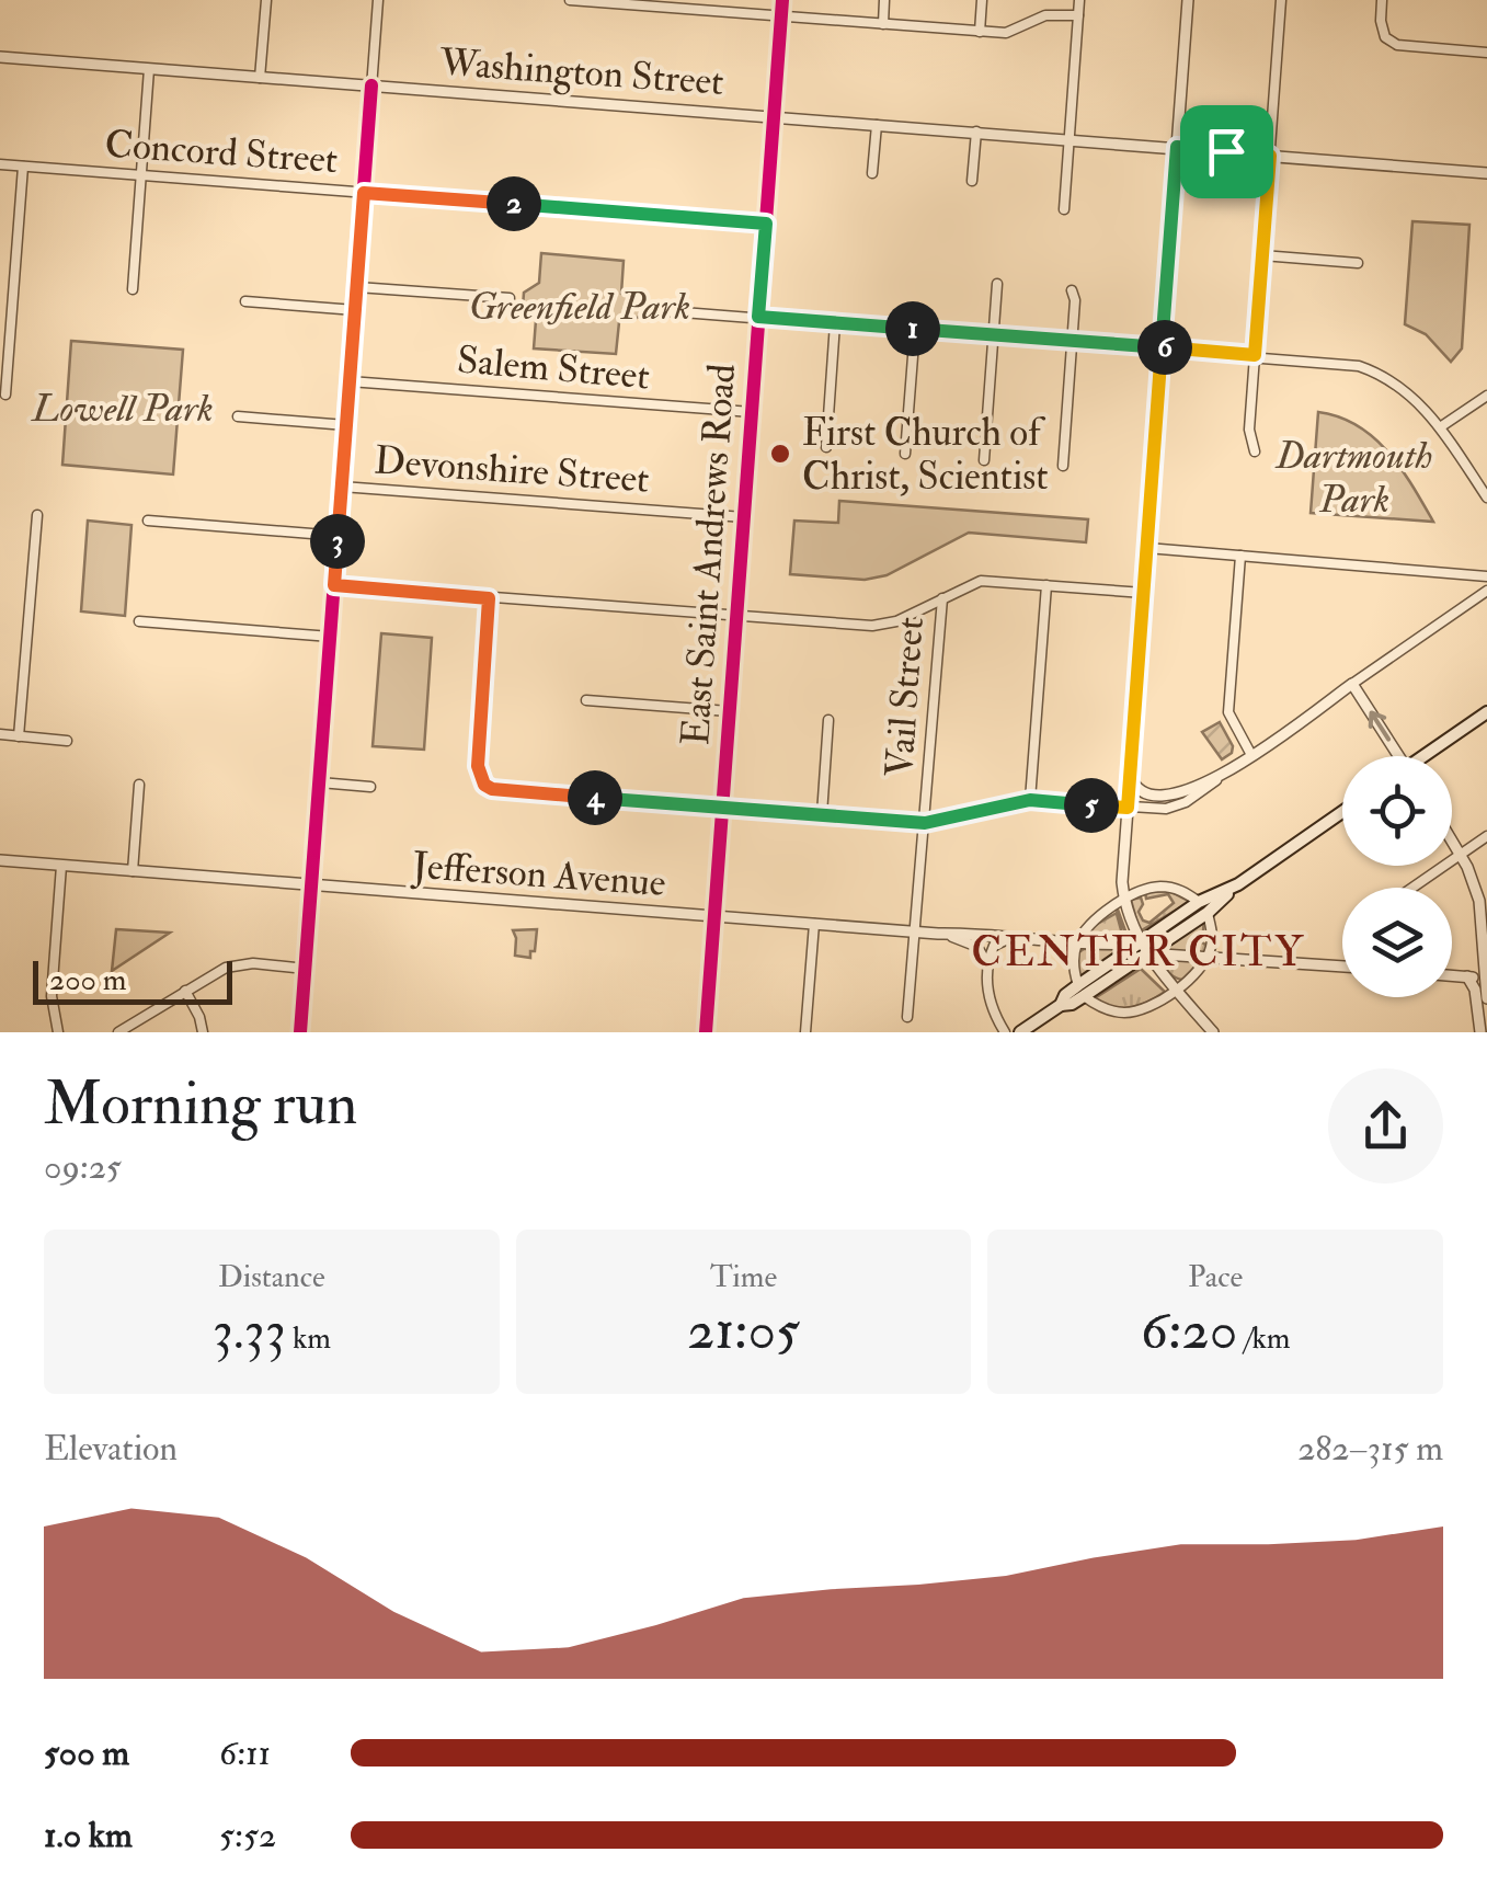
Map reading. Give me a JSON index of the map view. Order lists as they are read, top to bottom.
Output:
{
  "streets": {
    "street": [
      "Washington Street",
      "Concord Street",
      "Salem Street",
      "Devonshire Street",
      "East Saint Andrews Road",
      "Vail Street",
      "Jefferson Avenue"
    ]
  },
  "crossings": [
    ["Washington Street", "East Saint Andrews Road"],
    ["Concord Street", "East Saint Andrews Road"],
    ["Salem Street", "East Saint Andrews Road"],
    ["Devonshire Street", "East Saint Andrews Road"],
    ["East Saint Andrews Road", "Jefferson Avenue"],
    ["Vail Street", "Jefferson Avenue"]
  ],
  "districts": ["CENTER CITY"],
  "parks": ["Greenfield Park", "Lowell Park", "Dartmouth Park"],
  "places": ["First Church of Christ, Scientist"],
  "scale_bar": "200 m",
  "page": {
    "pins": [
      "2",
      "1",
      "6",
      "3",
      "4",
      "5"
    ],
    "scale": "200 m",
    "heading": ["Morning run", "09:25"],
    "stats": [
      ["Distance", "3.33 km"],
      ["Time", "21:05"],
      ["Pace", "6:20 /km"]
    ],
    "chart": ["Elevation", "282–315 m"],
    "list": [
      {
        "name": "500 m",
        "note": "6:11"
      },
      {
        "name": "1.0 km",
        "note": "5:52"
      }
    ]
  }
}
